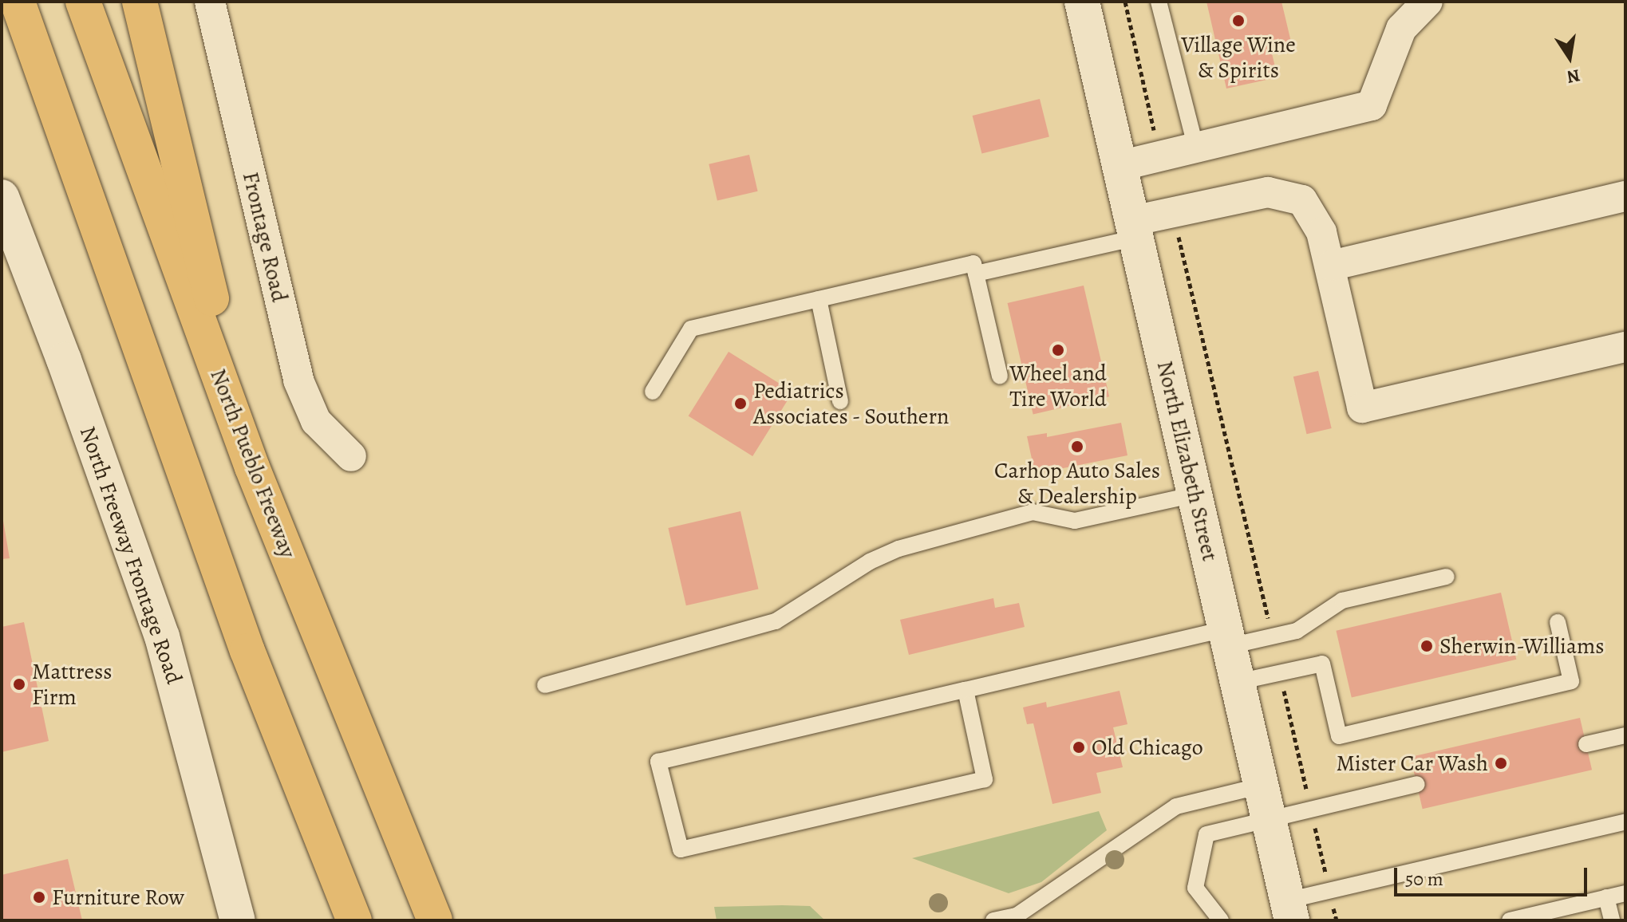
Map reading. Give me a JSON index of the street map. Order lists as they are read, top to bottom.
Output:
{
  "streets": {
    "highway": ["North Pueblo Freeway"],
    "main road": ["North Elizabeth Street", "North Freeway Frontage Road"],
    "street": ["Frontage Road"]
  },
  "places": [
    "Village Wine & Spirits",
    "Wheel and Tire World",
    "Pediatrics Associates - Southern",
    "Carhop Auto Sales & Dealership",
    "Sherwin-Williams",
    "Mattress Firm",
    "Old Chicago",
    "Mister Car Wash",
    "Furniture Row"
  ],
  "scale_bar": "50 m",
  "north": "bottom"
}
